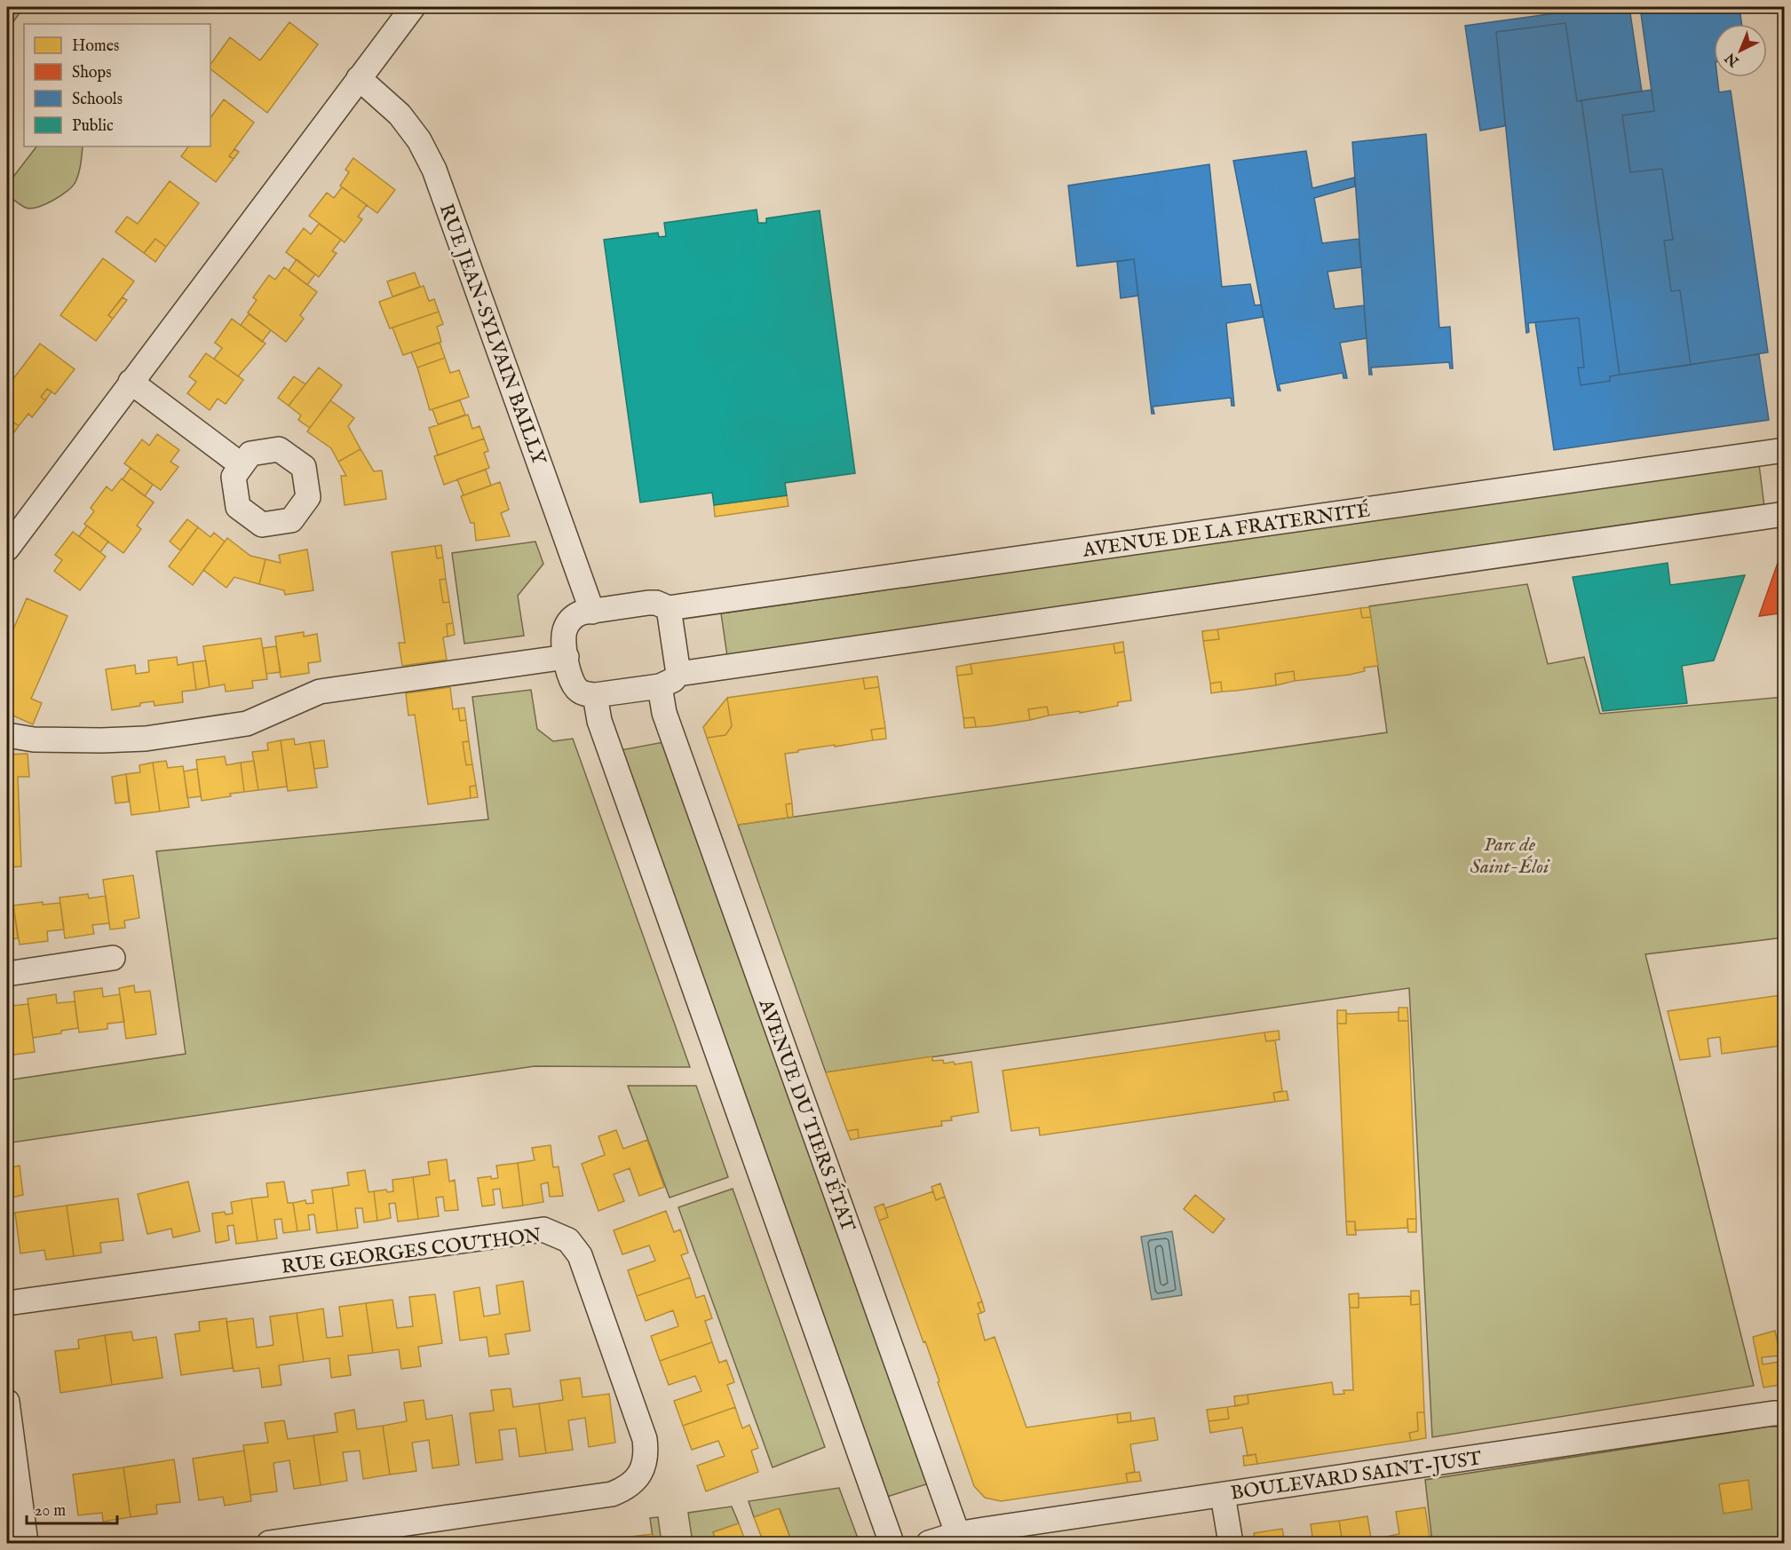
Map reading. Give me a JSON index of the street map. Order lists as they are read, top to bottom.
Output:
{
  "streets": {
    "street": [
      "RUE JEAN-SYLVAIN BAILLY",
      "AVENUE DE LA FRATERNITÉ",
      "AVENUE DU TIERS ÉTAT",
      "RUE GEORGES COUTHON",
      "BOULEVARD SAINT-JUST"
    ]
  },
  "crossings": [
    ["RUE JEAN-SYLVAIN BAILLY", "AVENUE DE LA FRATERNITÉ"],
    ["RUE JEAN-SYLVAIN BAILLY", "AVENUE DU TIERS ÉTAT"],
    ["AVENUE DE LA FRATERNITÉ", "AVENUE DU TIERS ÉTAT"],
    ["AVENUE DU TIERS ÉTAT", "BOULEVARD SAINT-JUST"]
  ],
  "parks": ["Parc de Saint-Éloi"],
  "legend": [
    "Homes",
    "Shops",
    "Schools",
    "Public"
  ],
  "scale_bar": "20 m",
  "north": "bottom left"
}
